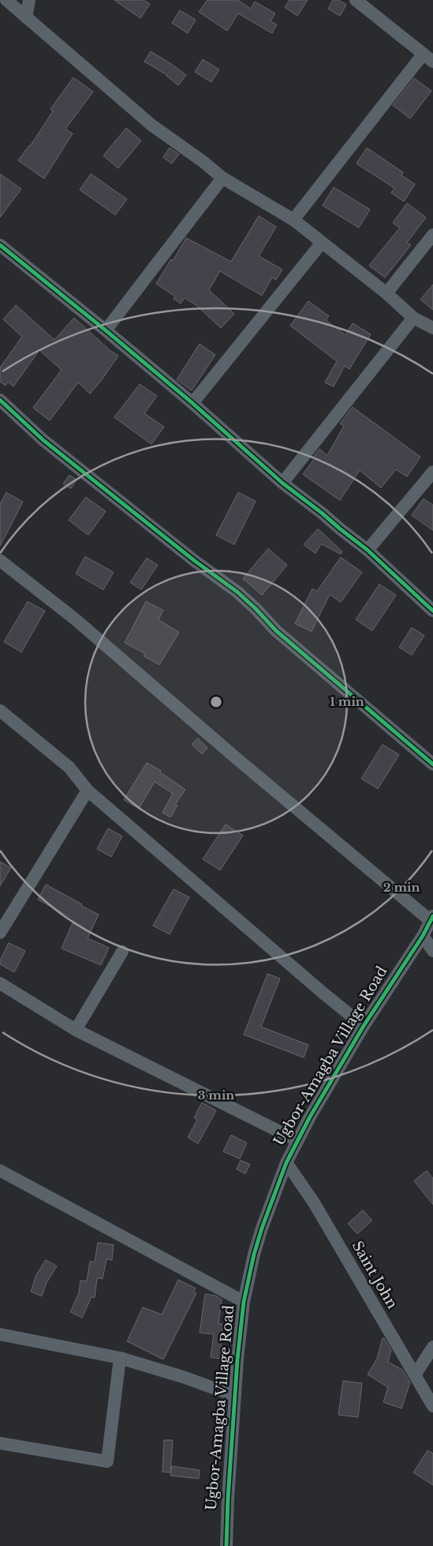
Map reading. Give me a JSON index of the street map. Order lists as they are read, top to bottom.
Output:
{
  "streets": {
    "street": ["Ugbor-Amagba Village Road", "Saint John"]
  },
  "crossings": [
    ["Ugbor-Amagba Village Road", "Saint John"]
  ],
  "rings": ["1 min", "2 min", "3 min"]
}
